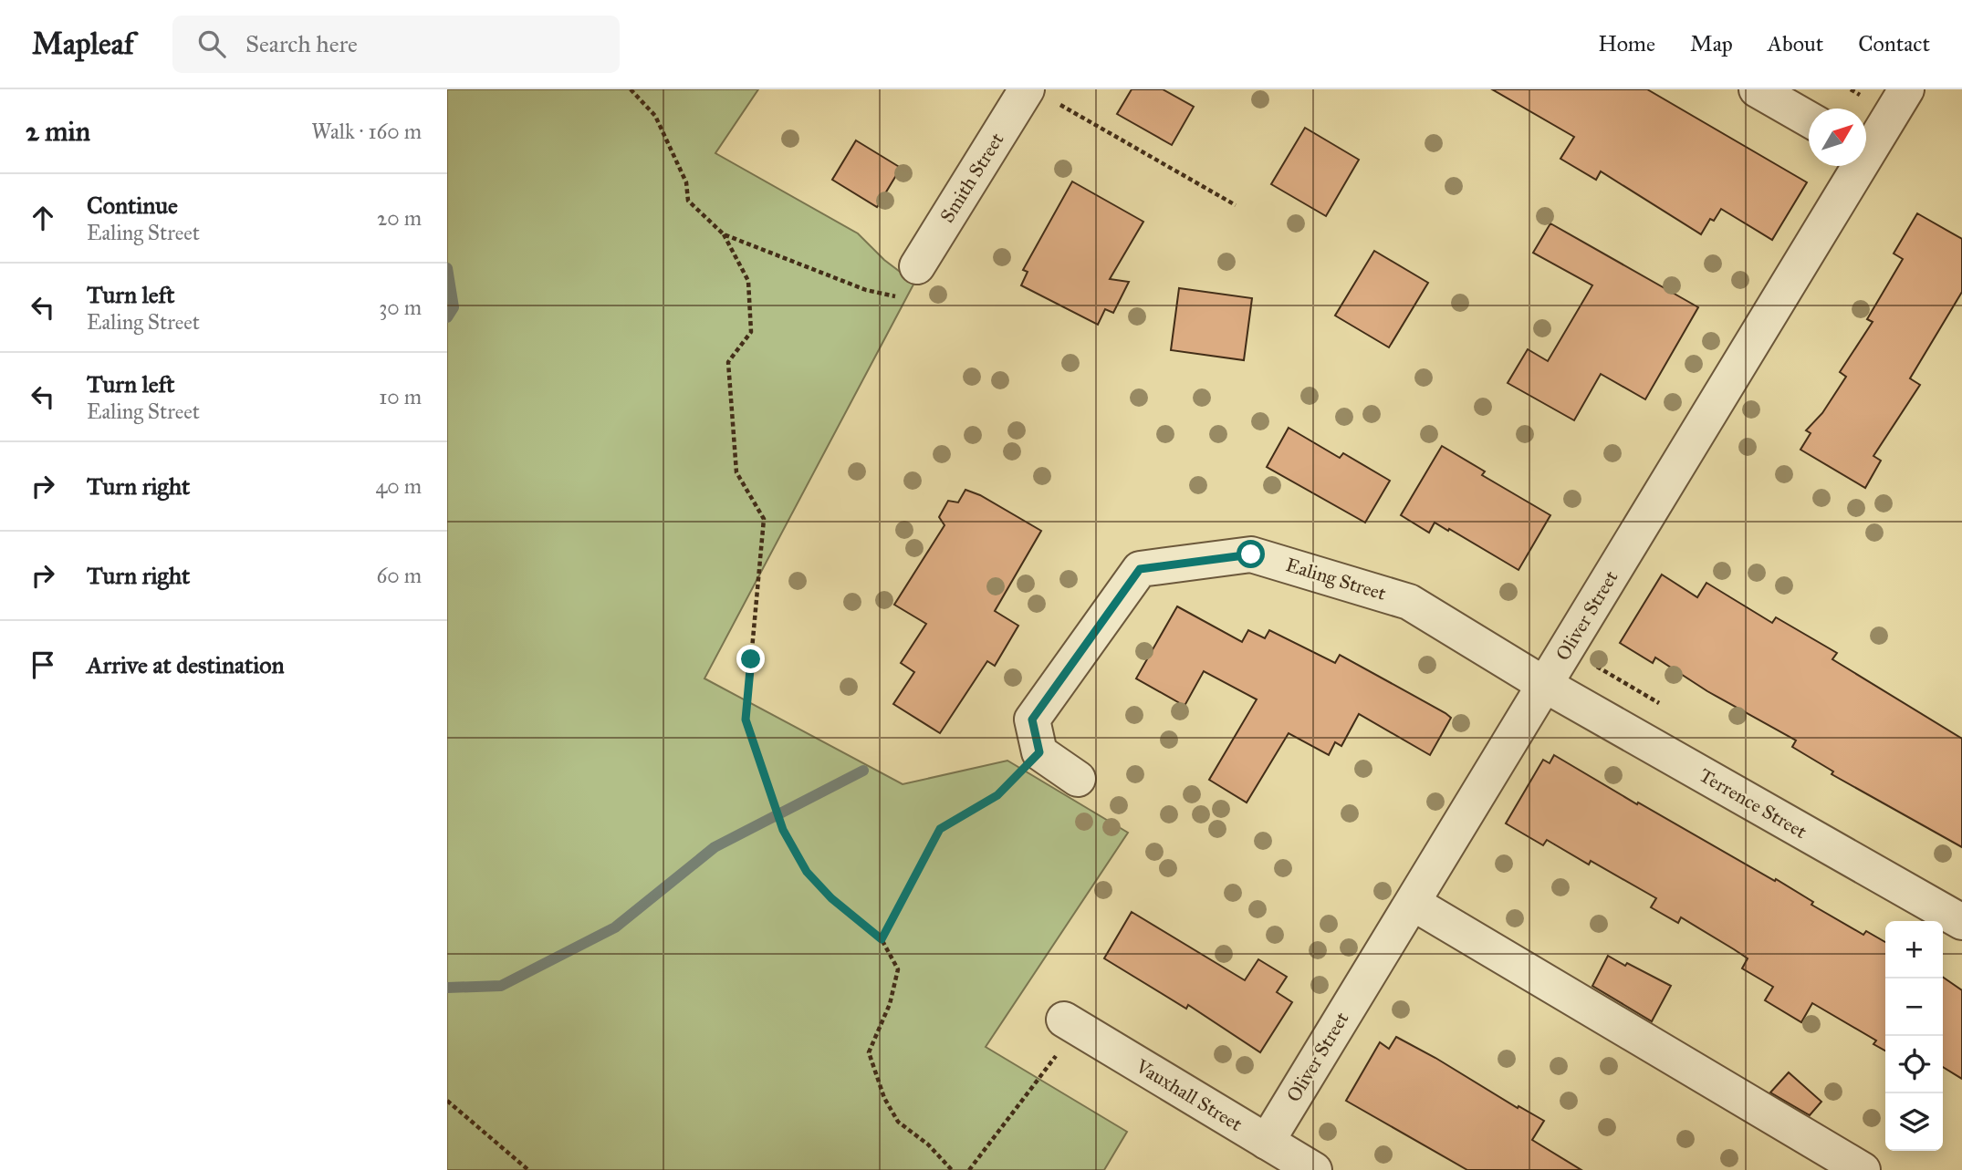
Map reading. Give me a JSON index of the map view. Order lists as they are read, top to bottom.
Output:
{
  "streets": {
    "street": [
      "Smith Street",
      "Ealing Street",
      "Oliver Street",
      "Terrence Street",
      "Vauxhall Street"
    ]
  },
  "crossings": [
    ["Ealing Street", "Oliver Street"],
    ["Ealing Street", "Terrence Street"],
    ["Oliver Street", "Terrence Street"],
    ["Oliver Street", "Vauxhall Street"]
  ],
  "north": "top right",
  "page": {
    "header": "Mapleaf",
    "search": "Search here",
    "nav": [
      "Home",
      "Map",
      "About",
      "Contact"
    ],
    "heading": ["2 min", "Walk · 160 m"],
    "list": [
      ["Continue", "Ealing Street", "20 m"],
      ["Turn left", "Ealing Street", "30 m"],
      ["Turn left", "Ealing Street", "10 m"],
      ["Turn right", "40 m"],
      ["Turn right", "60 m"],
      "Arrive at destination"
    ],
    "map_buttons": ["+", "−"]
  }
}
